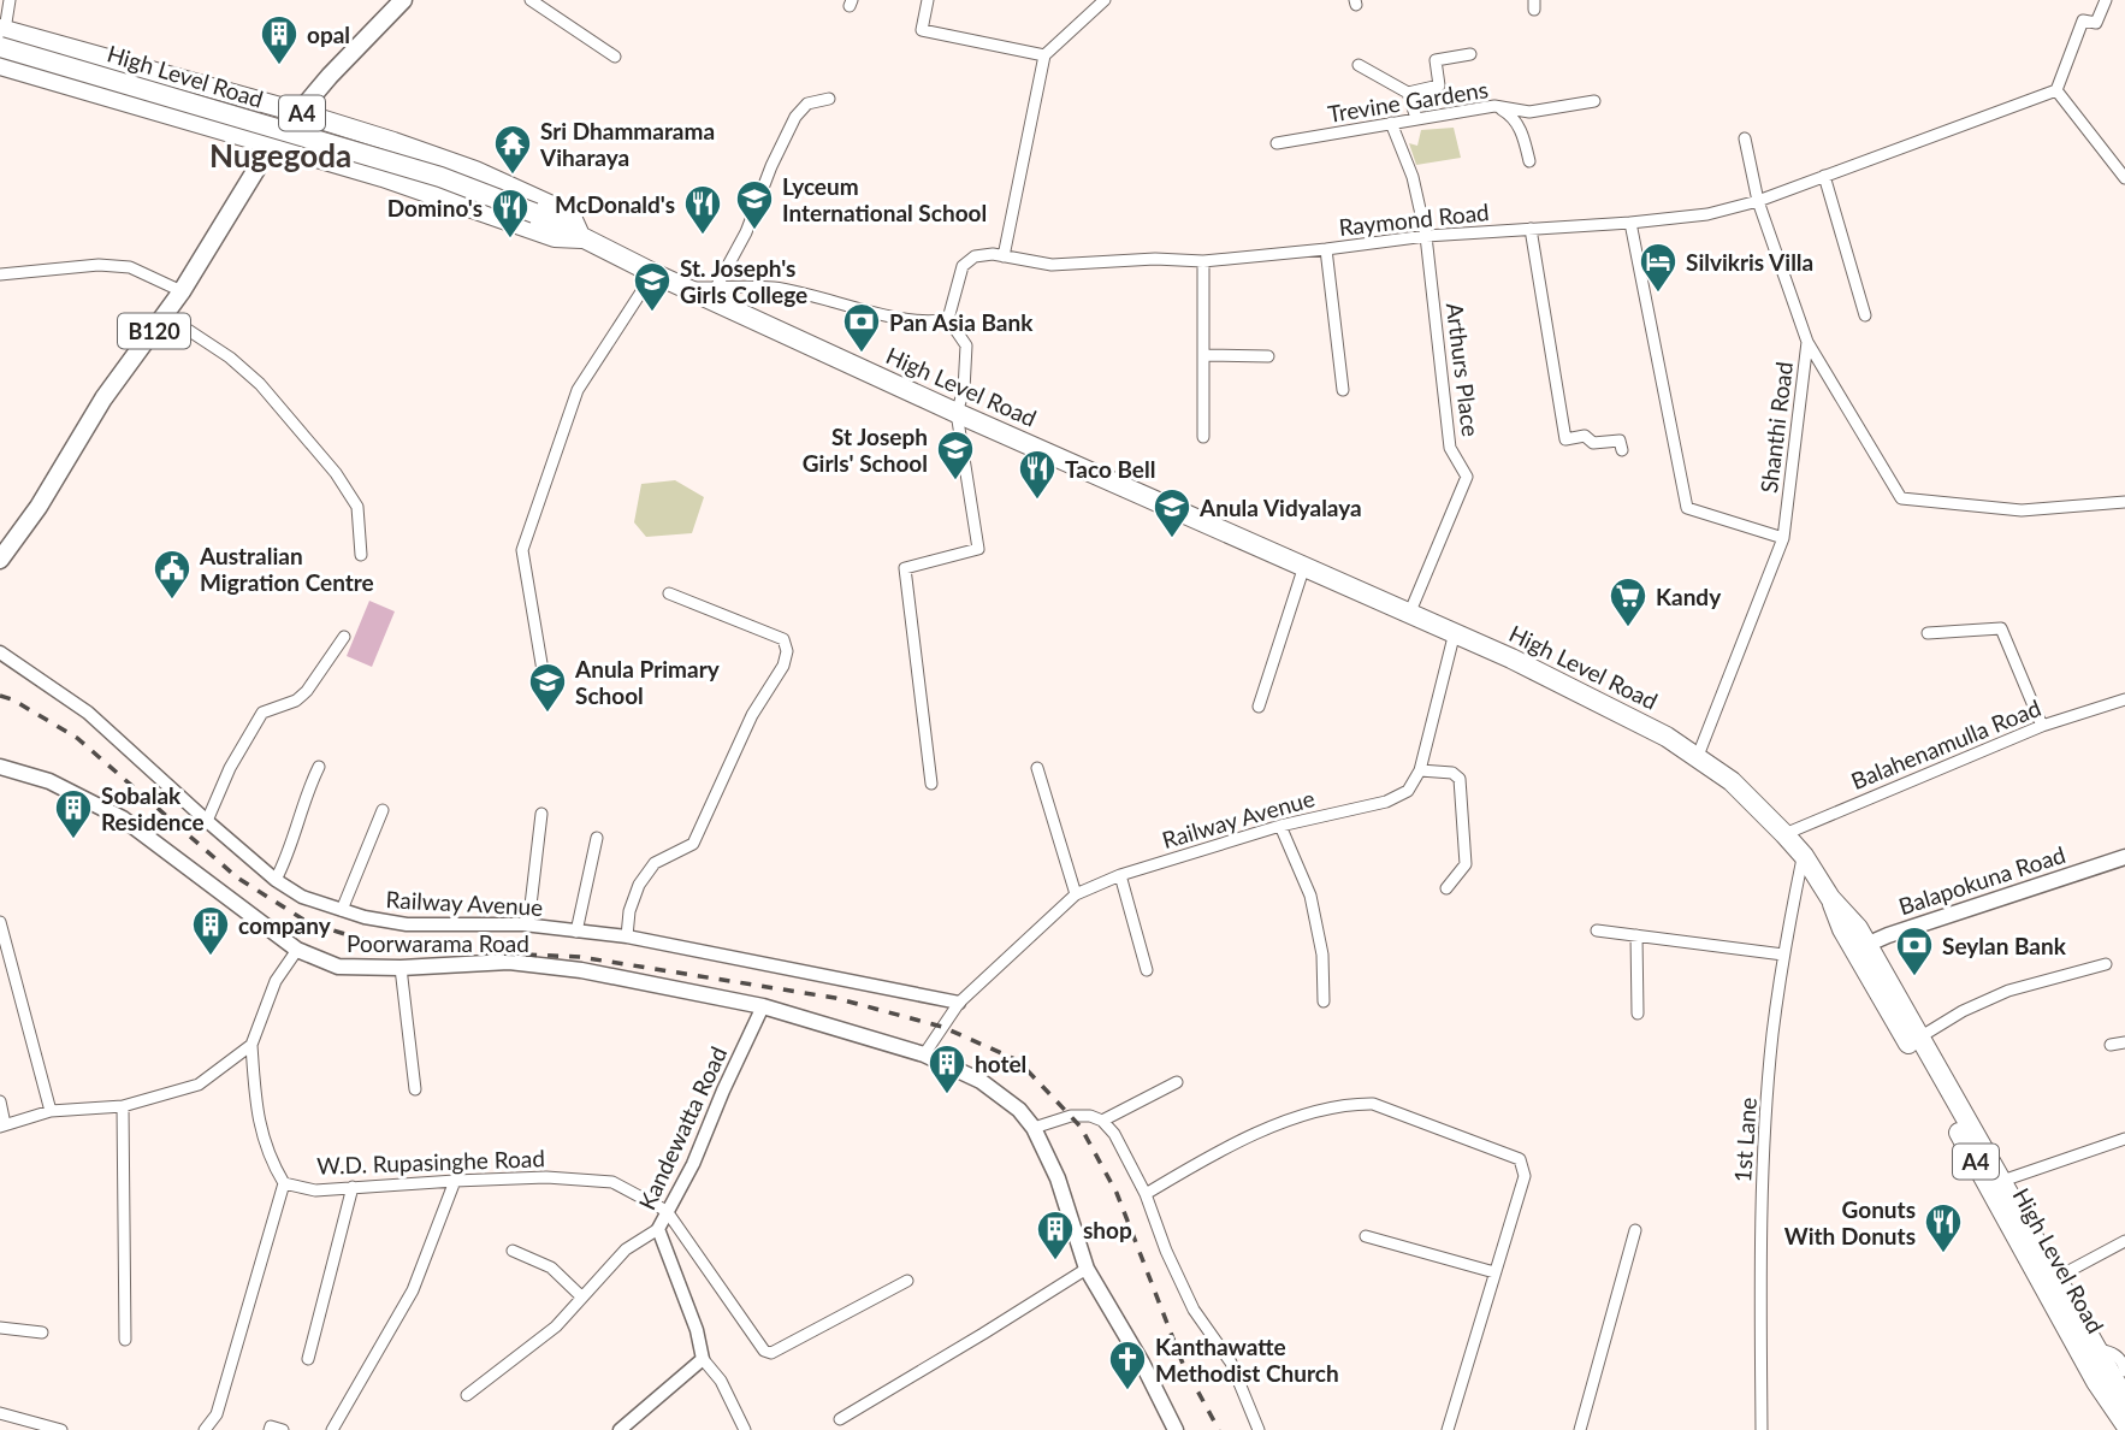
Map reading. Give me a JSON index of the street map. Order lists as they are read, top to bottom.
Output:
{
  "streets": {
    "highway": ["High Level Road", "A4"],
    "main road": ["B120", "Balapokuna Road", "Poorwarama Road"],
    "street": [
      "Trevine Gardens",
      "Raymond Road",
      "Arthurs Place",
      "Shanthi Road",
      "Balahenamulla Road",
      "Railway Avenue",
      "Kandewatta Road",
      "1st Lane",
      "W.D. Rupasinghe Road"
    ]
  },
  "crossings": [
    ["High Level Road", "A4"],
    ["High Level Road", "Arthurs Place"],
    ["High Level Road", "Shanthi Road"],
    ["High Level Road", "Balahenamulla Road"],
    ["High Level Road", "Balapokuna Road"],
    ["High Level Road", "1st Lane"],
    ["Trevine Gardens", "Arthurs Place"],
    ["A4", "B120"],
    ["Raymond Road", "Arthurs Place"],
    ["Railway Avenue", "Poorwarama Road"],
    ["Poorwarama Road", "Kandewatta Road"],
    ["Kandewatta Road", "W.D. Rupasinghe Road"]
  ],
  "districts": ["Nugegoda"],
  "places": {
    "building": [
      "opal",
      "Sobalak Residence",
      "company",
      "hotel",
      "shop"
    ],
    "temple": ["Sri Dhammarama Viharaya"],
    "school or university": [
      "Lyceum International School",
      "St. Joseph's Girls College",
      "St Joseph Girls' School",
      "Anula Vidyalaya",
      "Anula Primary School"
    ],
    "restaurant": [
      "McDonald's",
      "Domino's",
      "Taco Bell",
      "Gonuts With Donuts"
    ],
    "hotel": ["Silvikris Villa"],
    "bank": ["Pan Asia Bank", "Seylan Bank"],
    "public building": ["Australian Migration Centre"],
    "supermarket": ["Kandy"],
    "church": ["Kanthawatte Methodist Church"]
  }
}
